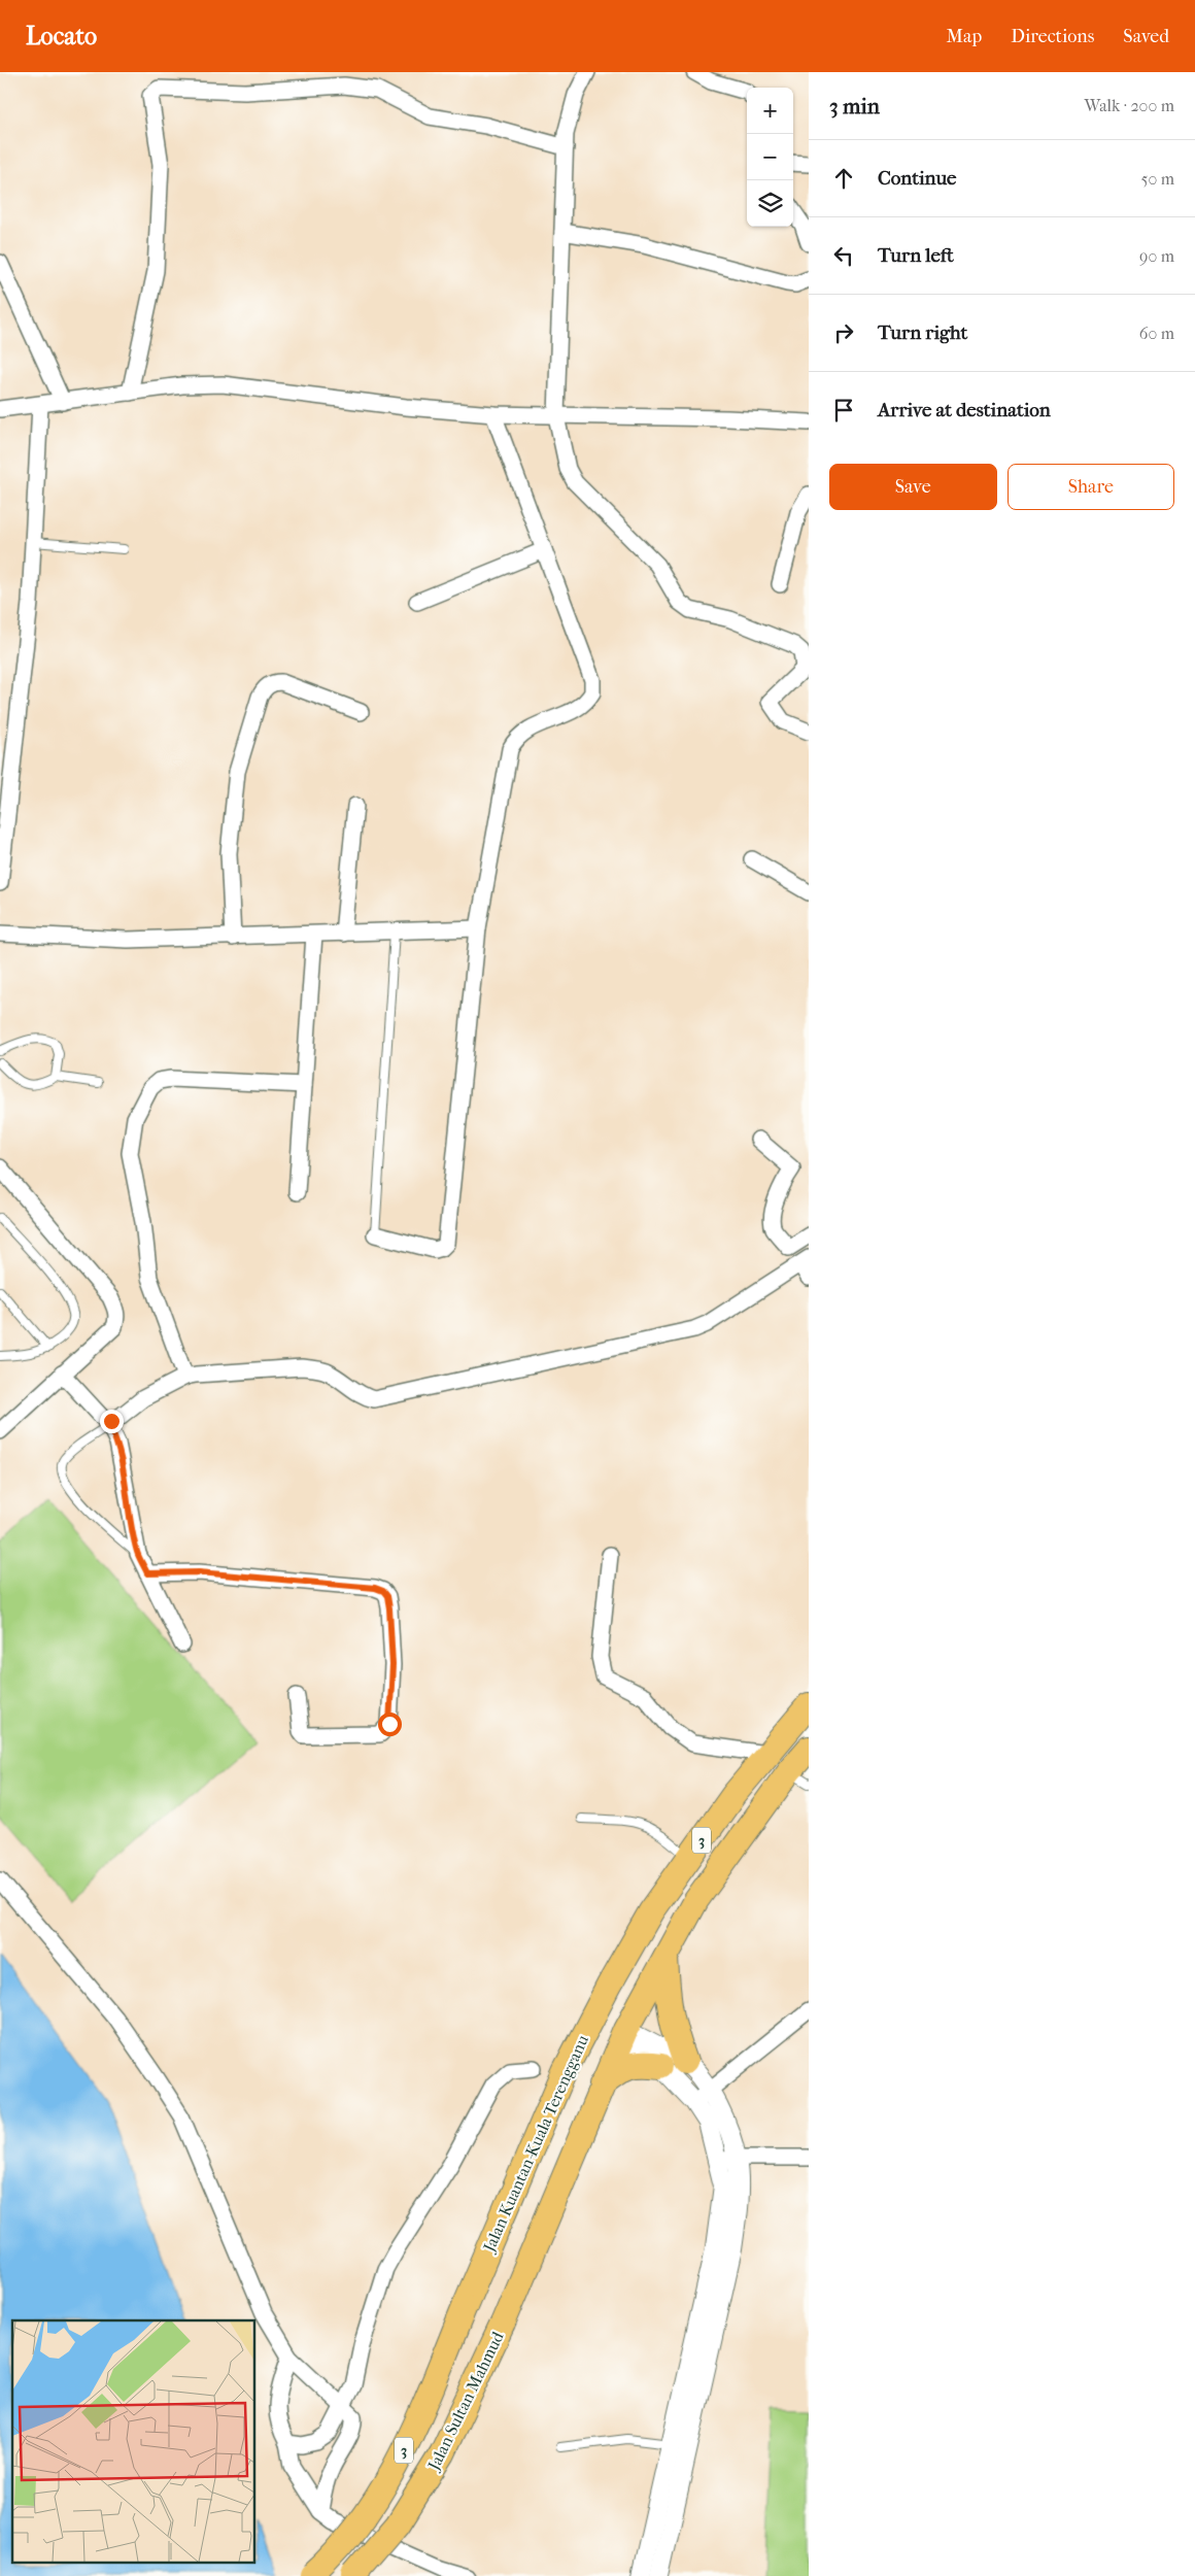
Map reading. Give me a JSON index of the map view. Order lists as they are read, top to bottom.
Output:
{
  "streets": {
    "highway": ["3", "Jalan Kuantan-Kuala Terengganu", "Jalan Sultan Mahmud"]
  },
  "crossings": [
    ["3", "Jalan Sultan Mahmud"],
    ["Jalan Kuantan-Kuala Terengganu", "Jalan Sultan Mahmud"]
  ],
  "page": {
    "header": "Locato",
    "nav": ["Map", "Directions", "Saved"],
    "heading": ["3 min", "Walk · 200 m"],
    "map_buttons": ["+", "−"],
    "list": [
      ["Continue", "50 m"],
      ["Turn left", "90 m"],
      ["Turn right", "60 m"],
      "Arrive at destination"
    ],
    "buttons": ["Save", "Share"]
  }
}
